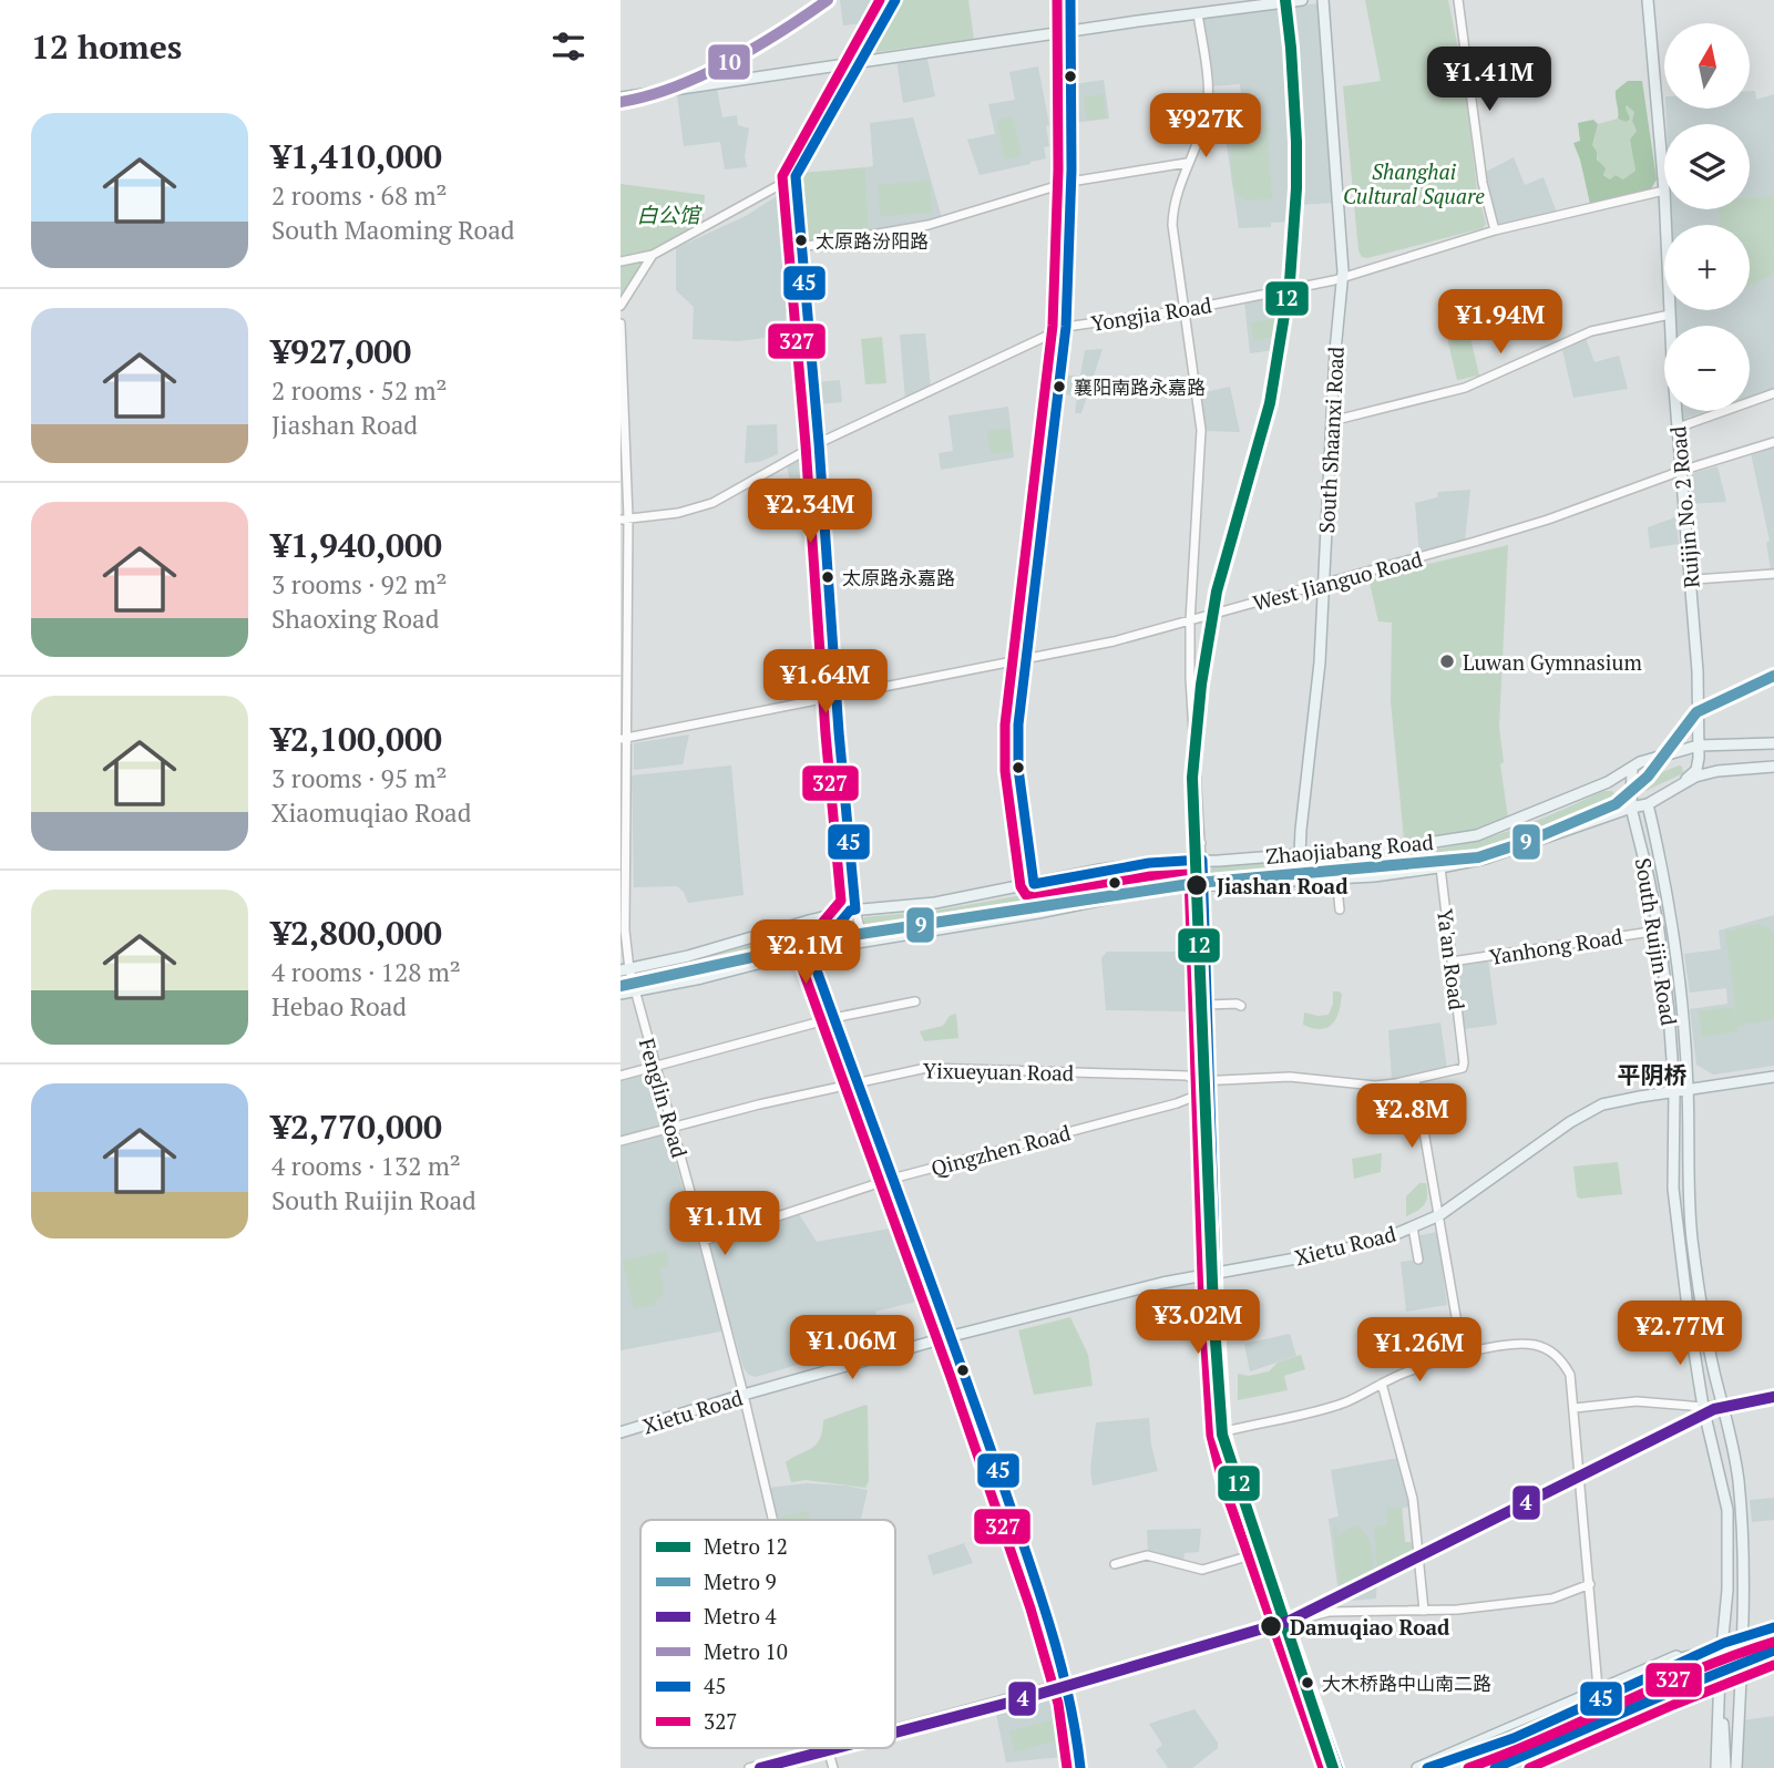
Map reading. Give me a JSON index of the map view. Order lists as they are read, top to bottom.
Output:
{
  "streets": {
    "main road": [
      "South Shaanxi Road",
      "Ruijin No. 2 Road",
      "Zhaojiabang Road",
      "South Ruijin Road",
      "Xietu Road"
    ],
    "street": [
      "Yongjia Road",
      "West Jianguo Road",
      "Yanhong Road",
      "Ya'an Road",
      "Yixueyuan Road",
      "Fenglin Road",
      "Qingzhen Road"
    ]
  },
  "crossings": [
    ["Yongjia Road", "South Shaanxi Road"],
    ["Yongjia Road", "Ruijin No. 2 Road"],
    ["Yongjia Road", "Fenglin Road"],
    ["South Shaanxi Road", "West Jianguo Road"],
    ["South Shaanxi Road", "Zhaojiabang Road"],
    ["Ruijin No. 2 Road", "West Jianguo Road"],
    ["Ruijin No. 2 Road", "Zhaojiabang Road"],
    ["Ruijin No. 2 Road", "South Ruijin Road"],
    ["West Jianguo Road", "Fenglin Road"],
    ["Zhaojiabang Road", "South Ruijin Road"],
    ["Zhaojiabang Road", "Ya'an Road"],
    ["Zhaojiabang Road", "Fenglin Road"],
    ["South Ruijin Road", "Yanhong Road"],
    ["South Ruijin Road", "Xietu Road"],
    ["Yanhong Road", "Ya'an Road"],
    ["Ya'an Road", "Yixueyuan Road"],
    ["Yixueyuan Road", "Fenglin Road"],
    ["Yixueyuan Road", "Qingzhen Road"],
    ["Fenglin Road", "Qingzhen Road"],
    ["Fenglin Road", "Xietu Road"]
  ],
  "districts": ["平阴桥"],
  "parks": ["Shanghai Cultural Square", "白公馆"],
  "places": [
    "太原路汾阳路",
    "襄阳南路永嘉路",
    "太原路永嘉路",
    "Luwan Gymnasium",
    "Jiashan Road",
    "Damuqiao Road",
    "大木桥路中山南二路"
  ],
  "lines": [
    "metro line 12",
    "metro line 10",
    "transit line 45",
    "transit line 327",
    "metro line 9",
    "metro line 4"
  ],
  "legend": [
    "Metro 12",
    "Metro 9",
    "Metro 4",
    "Metro 10",
    "45",
    "327"
  ],
  "north": "top",
  "page": {
    "heading": "12 homes",
    "map_buttons": ["+", "−"],
    "price": [
      "¥1.41M",
      "¥927K",
      "¥1.94M",
      "¥2.34M",
      "¥1.64M",
      "¥2.1M",
      "¥2.8M",
      "¥1.1M",
      "¥3.02M",
      "¥2.77M",
      "¥1.06M",
      "¥1.26M"
    ],
    "list": [
      {
        "name": "¥1,410,000",
        "note": "2 rooms · 68 m² · South Maoming Road"
      },
      {
        "name": "¥927,000",
        "note": "2 rooms · 52 m² · Jiashan Road"
      },
      {
        "name": "¥1,940,000",
        "note": "3 rooms · 92 m² · Shaoxing Road"
      },
      {
        "name": "¥2,100,000",
        "note": "3 rooms · 95 m² · Xiaomuqiao Road"
      },
      {
        "name": "¥2,800,000",
        "note": "4 rooms · 128 m² · Hebao Road"
      },
      {
        "name": "¥2,770,000",
        "note": "4 rooms · 132 m² · South Ruijin Road"
      }
    ]
  }
}
